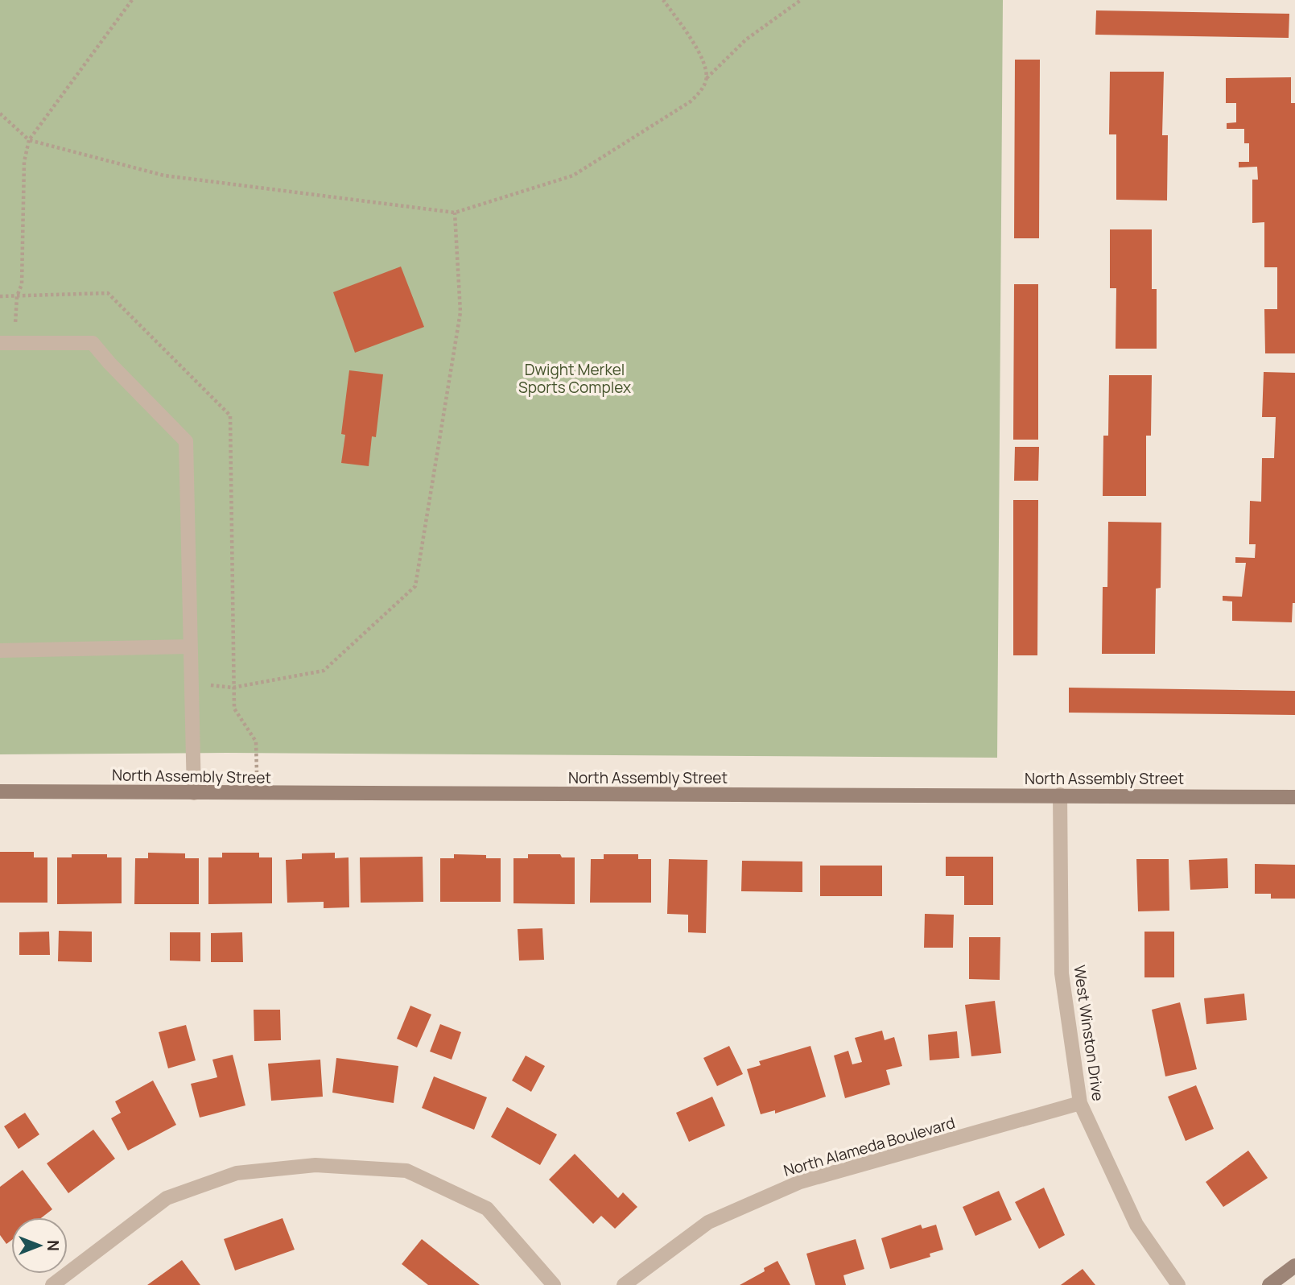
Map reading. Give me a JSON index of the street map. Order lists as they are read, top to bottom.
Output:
{
  "streets": {
    "main road": ["North Assembly Street"],
    "street": ["West Winston Drive", "North Alameda Boulevard"]
  },
  "crossings": [
    ["North Assembly Street", "West Winston Drive"],
    ["West Winston Drive", "North Alameda Boulevard"]
  ],
  "parks": ["Dwight Merkel Sports Complex"],
  "north": "right"
}
